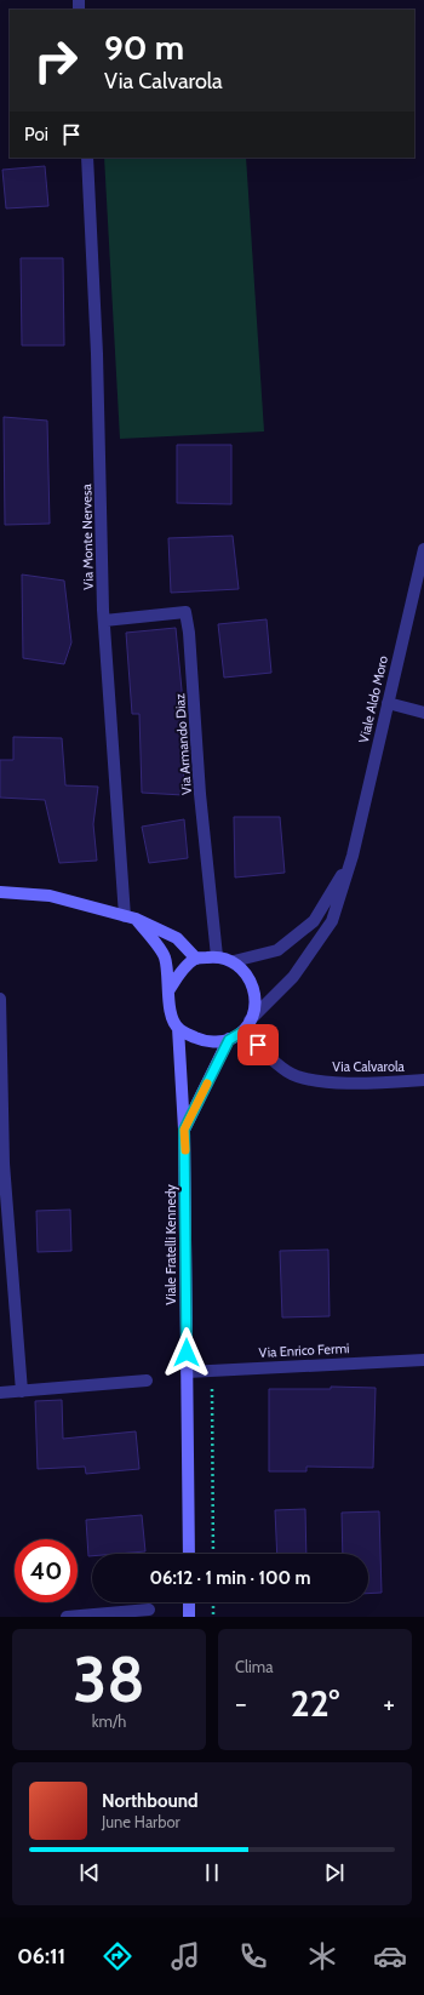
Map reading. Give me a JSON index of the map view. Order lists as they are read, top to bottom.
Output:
{
  "streets": {
    "street": [
      "Via Monte Nervesa",
      "Viale Aldo Moro",
      "Via Armando Diaz",
      "Via Calvarola",
      "Viale Fratelli Kennedy",
      "Via Enrico Fermi"
    ]
  },
  "crossings": [
    ["Via Monte Nervesa", "Via Armando Diaz"],
    ["Viale Aldo Moro", "Via Armando Diaz"],
    ["Viale Aldo Moro", "Via Calvarola"],
    ["Viale Aldo Moro", "Viale Fratelli Kennedy"],
    ["Via Armando Diaz", "Via Calvarola"],
    ["Via Armando Diaz", "Viale Fratelli Kennedy"],
    ["Via Calvarola", "Viale Fratelli Kennedy"],
    ["Viale Fratelli Kennedy", "Via Enrico Fermi"]
  ],
  "page": {
    "turn": ["90 m", "Via Calvarola"],
    "then": "Poi",
    "limit": "40",
    "trip": "06:12 · 1 min · 100 m",
    "tile": [
      ["38", "km/h"],
      "Clima"
    ],
    "heat": ["−", "22°", "+"],
    "song": ["Northbound", "June Harbor"],
    "tabs": "06:11"
  }
}
